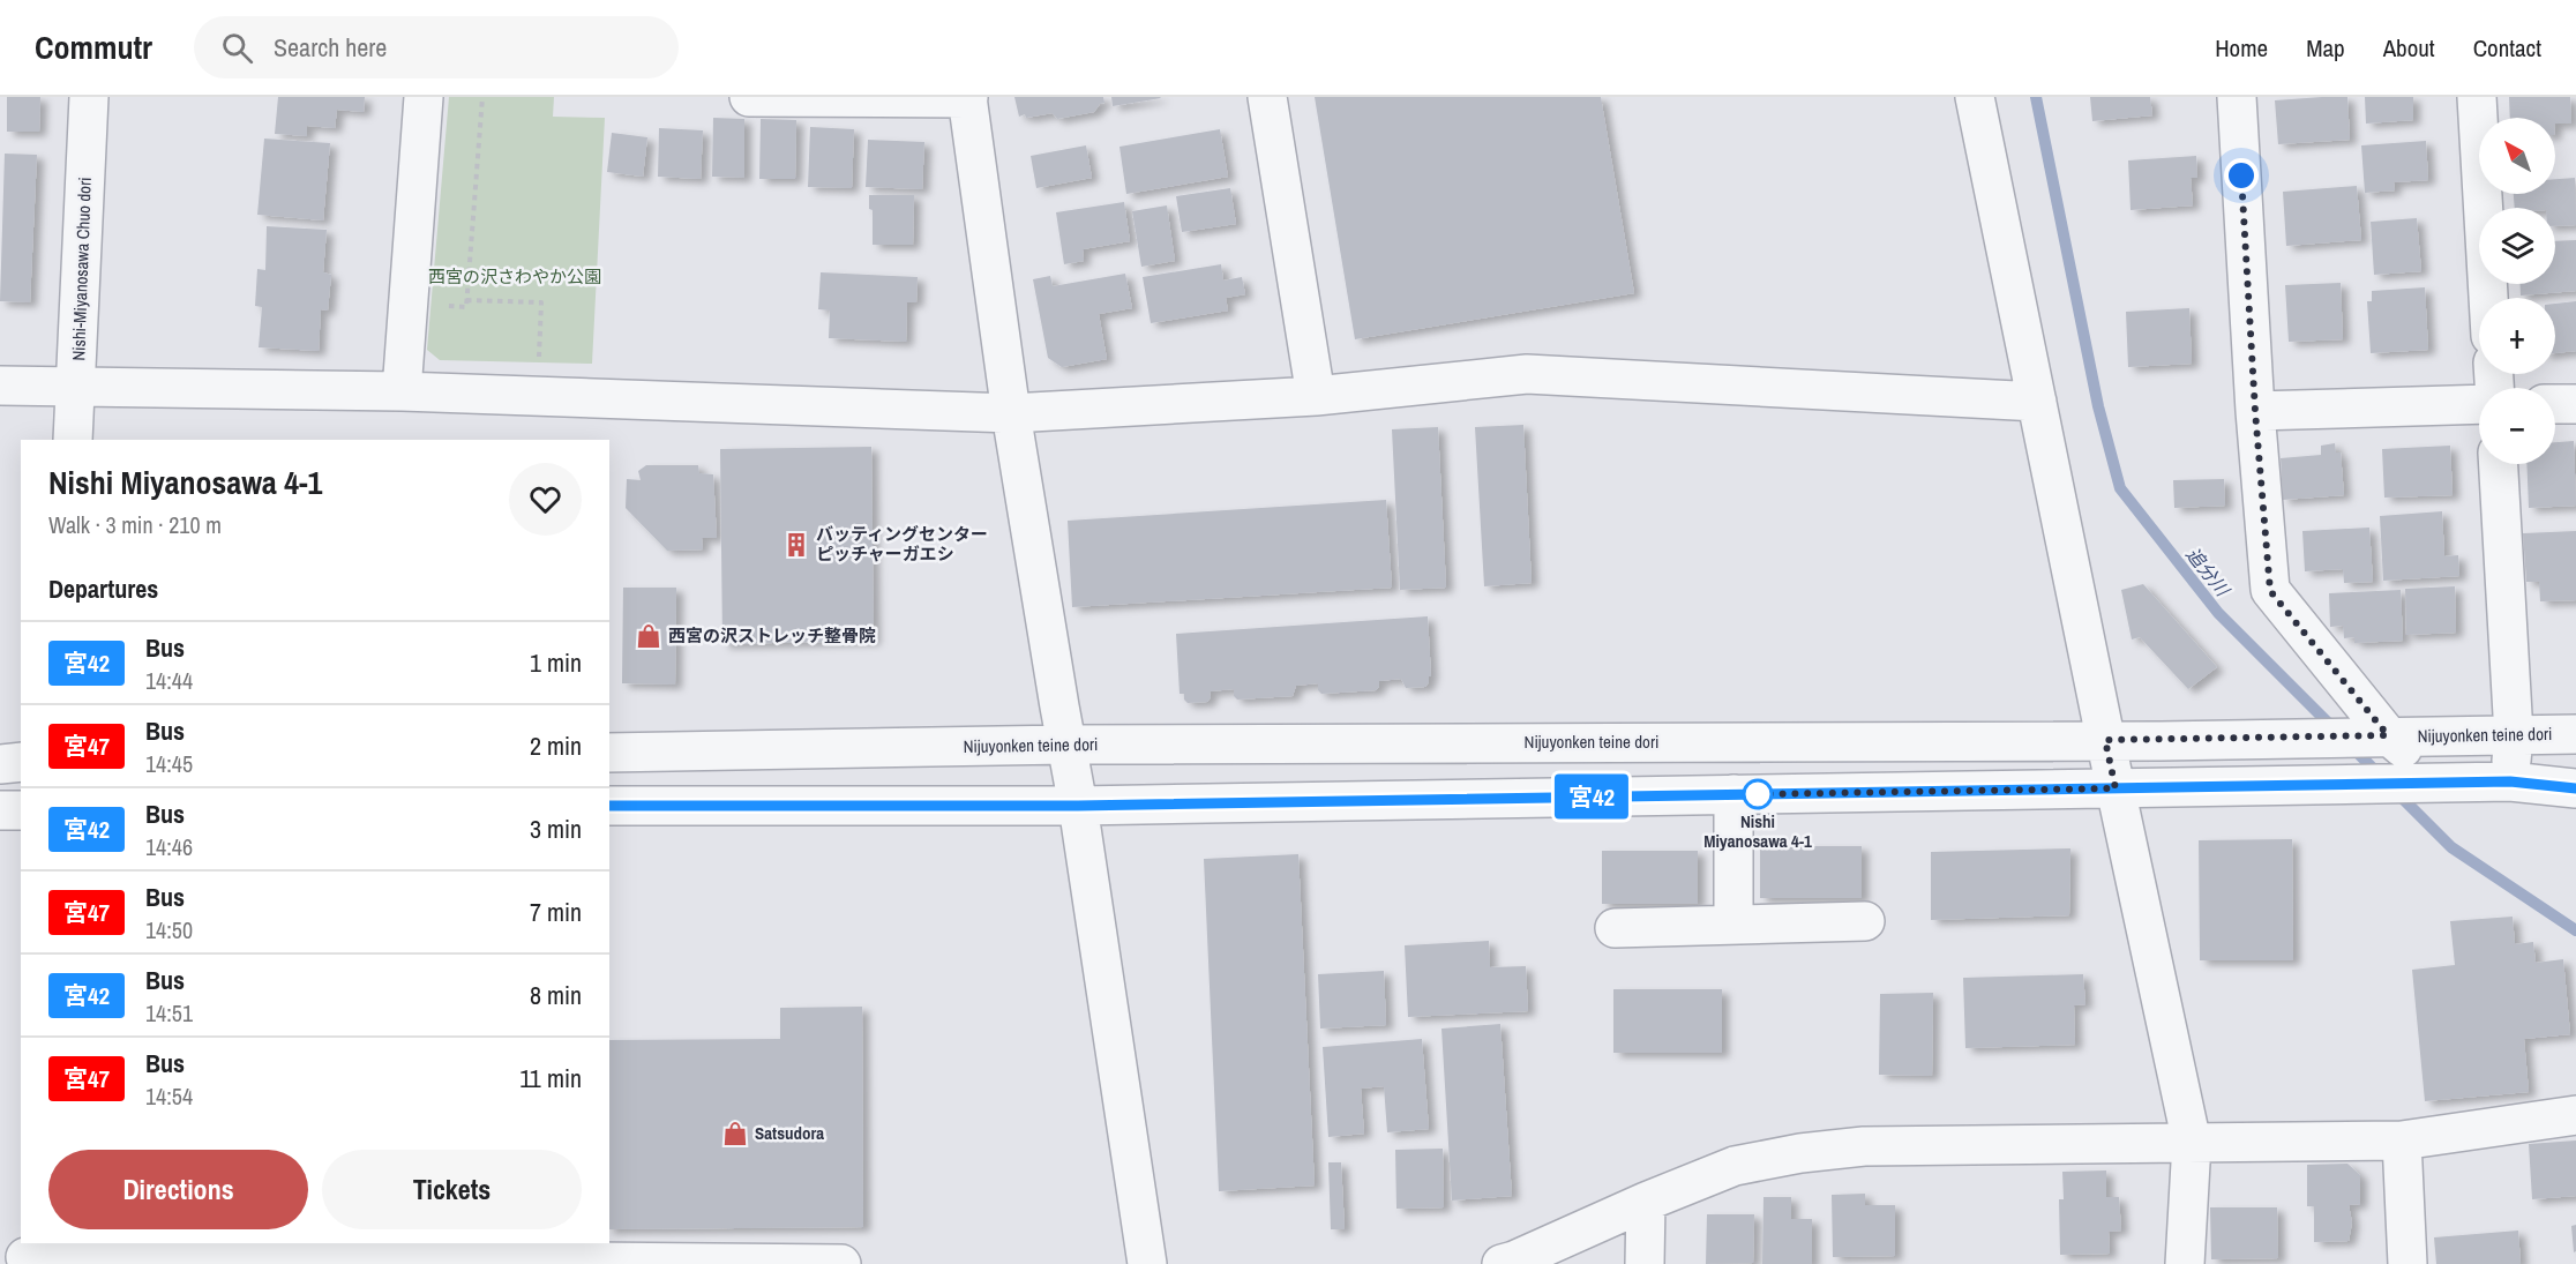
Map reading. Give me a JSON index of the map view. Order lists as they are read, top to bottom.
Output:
{
  "streets": {
    "street": ["Nishi-Miyanosawa Chuo dori", "Nijuyonken teine dori"]
  },
  "water": ["追分川"],
  "parks": ["西宮の沢さわやか公園"],
  "places": {
    "building": ["バッティングセンター ピッチャーガエシ"],
    "shop": ["西宮の沢ストレッチ整骨院", "Satsudora"],
    "other": ["Nishi Miyanosawa 4-1"]
  },
  "lines": ["bus line 宮42"],
  "north": "top left",
  "page": {
    "header": "Commutr",
    "search": "Search here",
    "nav": [
      "Home",
      "Map",
      "About",
      "Contact"
    ],
    "on_map": "宮42",
    "map_buttons": ["+", "−"],
    "heading": [
      ["Nishi Miyanosawa 4-1", "Walk · 3 min · 210 m"],
      "Departures"
    ],
    "list": [
      {
        "mark": "宮42",
        "name": "Bus",
        "note": "14:44",
        "value": "1 min"
      },
      {
        "mark": "宮47",
        "name": "Bus",
        "note": "14:45",
        "value": "2 min"
      },
      {
        "mark": "宮42",
        "name": "Bus",
        "note": "14:46",
        "value": "3 min"
      },
      {
        "mark": "宮47",
        "name": "Bus",
        "note": "14:50",
        "value": "7 min"
      },
      {
        "mark": "宮42",
        "name": "Bus",
        "note": "14:51",
        "value": "8 min"
      },
      {
        "mark": "宮47",
        "name": "Bus",
        "note": "14:54",
        "value": "11 min"
      }
    ],
    "buttons": ["Directions", "Tickets"]
  }
}
